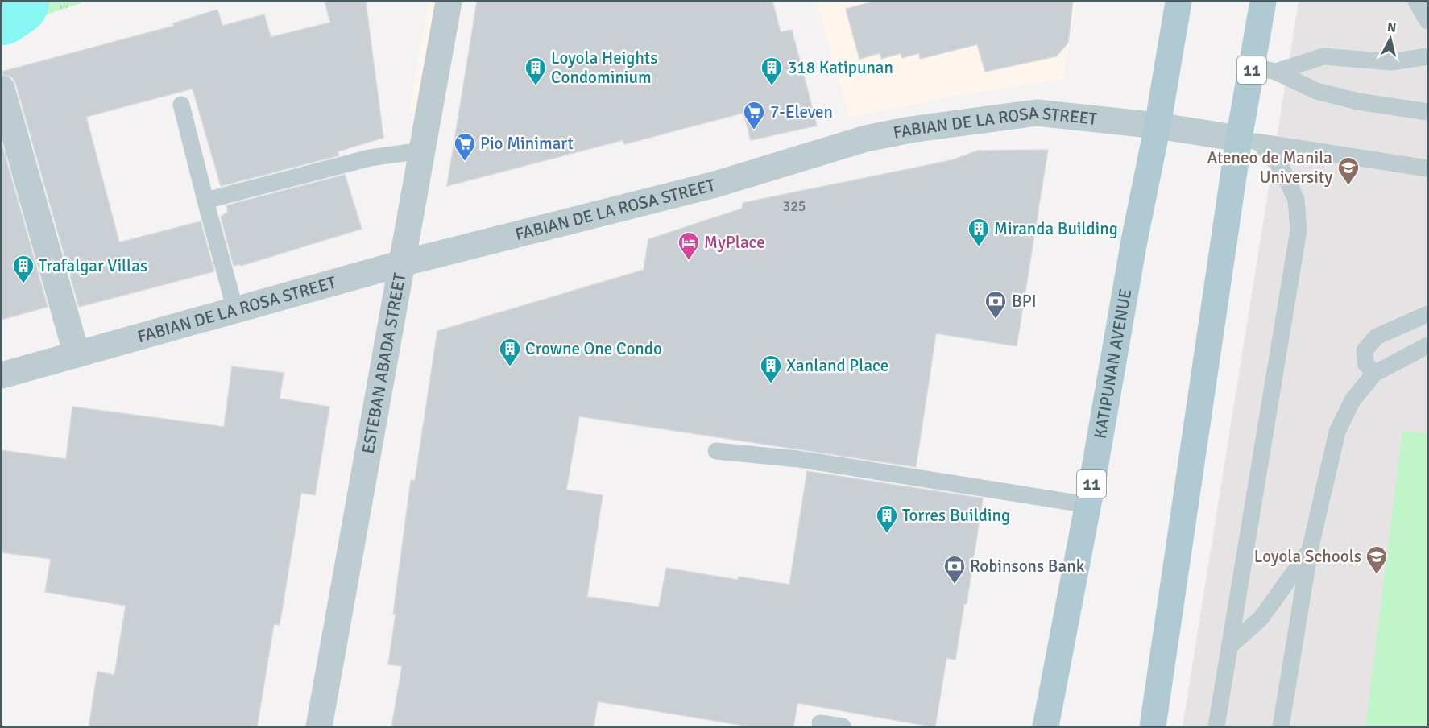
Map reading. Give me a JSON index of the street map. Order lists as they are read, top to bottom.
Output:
{
  "streets": {
    "main road": ["11", "KATIPUNAN AVENUE"],
    "street": ["FABIAN DE LA ROSA STREET", "ESTEBAN ABADA STREET"]
  },
  "crossings": [
    ["11", "FABIAN DE LA ROSA STREET"],
    ["FABIAN DE LA ROSA STREET", "ESTEBAN ABADA STREET"],
    ["FABIAN DE LA ROSA STREET", "KATIPUNAN AVENUE"]
  ],
  "places": {
    "building": [
      "Loyola Heights Condominium",
      "318 Katipunan",
      "Miranda Building",
      "Trafalgar Villas",
      "Crowne One Condo",
      "Xanland Place",
      "Torres Building"
    ],
    "supermarket": ["7-Eleven", "Pio Minimart"],
    "school or university": ["Ateneo de Manila University", "Loyola Schools"],
    "hotel": ["MyPlace"],
    "bank": ["BPI", "Robinsons Bank"]
  },
  "house_numbers": ["325"],
  "north": "top"
}
